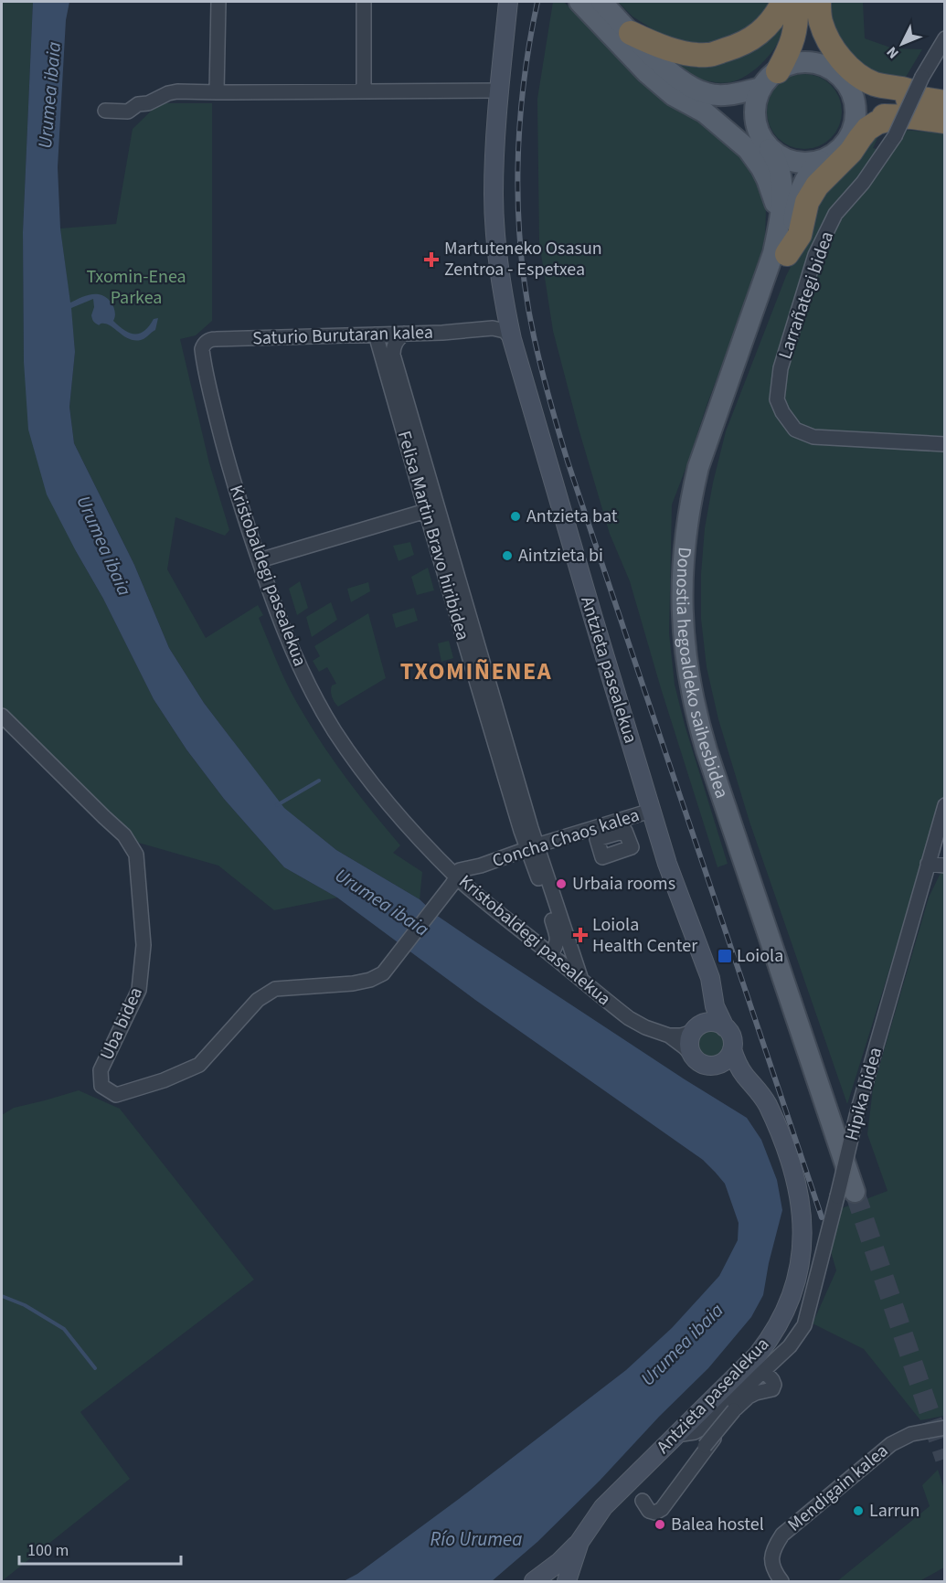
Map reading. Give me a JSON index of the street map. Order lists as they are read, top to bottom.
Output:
{
  "streets": {
    "main road": ["Antzieta pasealekua", "Donostia hegoaldeko saihesbidea"],
    "street": [
      "Larrañategi bidea",
      "Saturio Burutaran kalea",
      "Felisa Martin Bravo hiribidea",
      "Kristobaldegi pasealekua",
      "Concha Chaos kalea",
      "Uba bidea",
      "Hipika bidea",
      "Mendigain kalea"
    ]
  },
  "crossings": [
    ["Saturio Burutaran kalea", "Felisa Martin Bravo hiribidea"],
    ["Saturio Burutaran kalea", "Kristobaldegi pasealekua"],
    ["Felisa Martin Bravo hiribidea", "Kristobaldegi pasealekua"],
    ["Felisa Martin Bravo hiribidea", "Concha Chaos kalea"],
    ["Kristobaldegi pasealekua", "Antzieta pasealekua"],
    ["Kristobaldegi pasealekua", "Concha Chaos kalea"],
    ["Kristobaldegi pasealekua", "Uba bidea"],
    ["Antzieta pasealekua", "Concha Chaos kalea"],
    ["Antzieta pasealekua", "Hipika bidea"],
    ["Donostia hegoaldeko saihesbidea", "Hipika bidea"],
    ["Concha Chaos kalea", "Uba bidea"]
  ],
  "districts": ["TXOMIÑENEA"],
  "water": ["Urumea ibaia", "Río Urumea"],
  "parks": ["Txomin-Enea Parkea"],
  "places": {
    "health": ["Martuteneko Osasun Zentroa - Espetxea", "Loiola Health Center"],
    "other": [
      "Antzieta bat",
      "Aintzieta bi",
      "Urbaia rooms",
      "Larrun",
      "Balea hostel"
    ],
    "transit": ["Loiola"]
  },
  "scale_bar": "100 m",
  "north": "bottom left"
}
